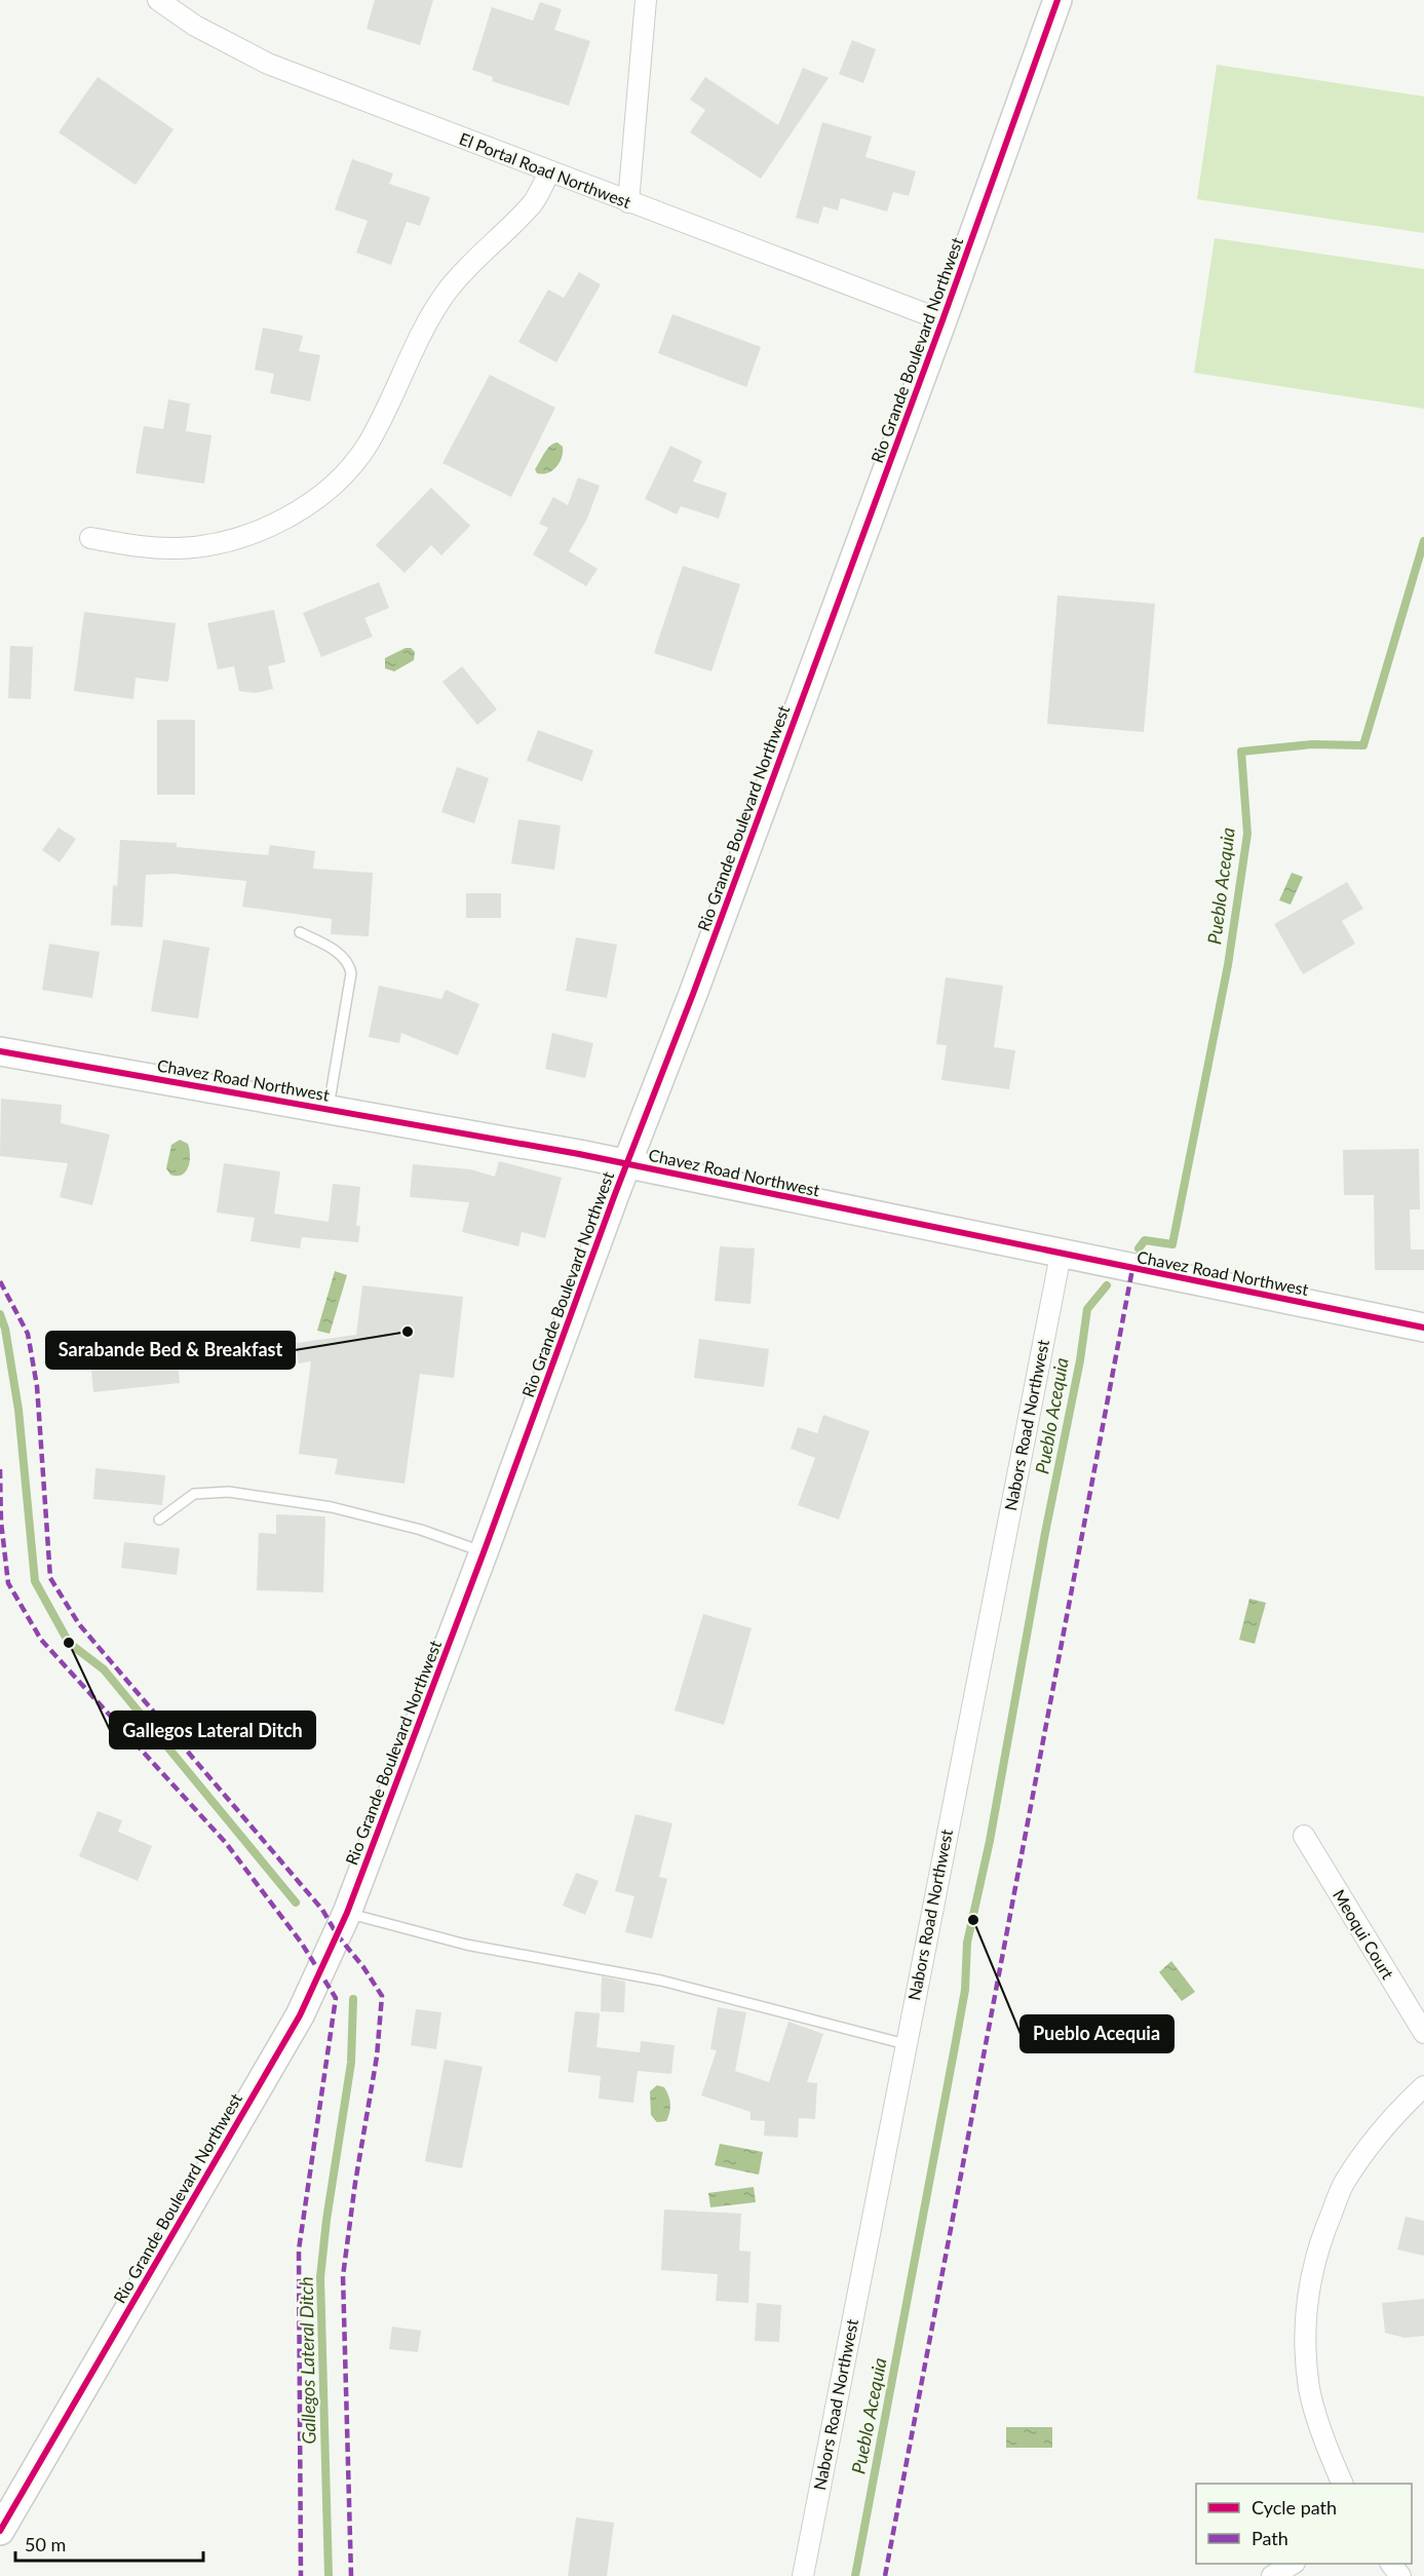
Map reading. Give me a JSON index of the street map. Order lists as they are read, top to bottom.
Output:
{
  "streets": {
    "street": [
      "El Portal Road Northwest",
      "Rio Grande Boulevard Northwest",
      "Chavez Road Northwest",
      "Nabors Road Northwest",
      "Meoqui Court"
    ]
  },
  "crossings": [
    ["El Portal Road Northwest", "Rio Grande Boulevard Northwest"],
    ["Rio Grande Boulevard Northwest", "Chavez Road Northwest"],
    ["Chavez Road Northwest", "Nabors Road Northwest"]
  ],
  "water": ["Pueblo Acequia", "Gallegos Lateral Ditch"],
  "places": ["Sarabande Bed & Breakfast", "Gallegos Lateral Ditch", "Pueblo Acequia"],
  "legend": ["Cycle path", "Path"],
  "scale_bar": "50 m"
}
